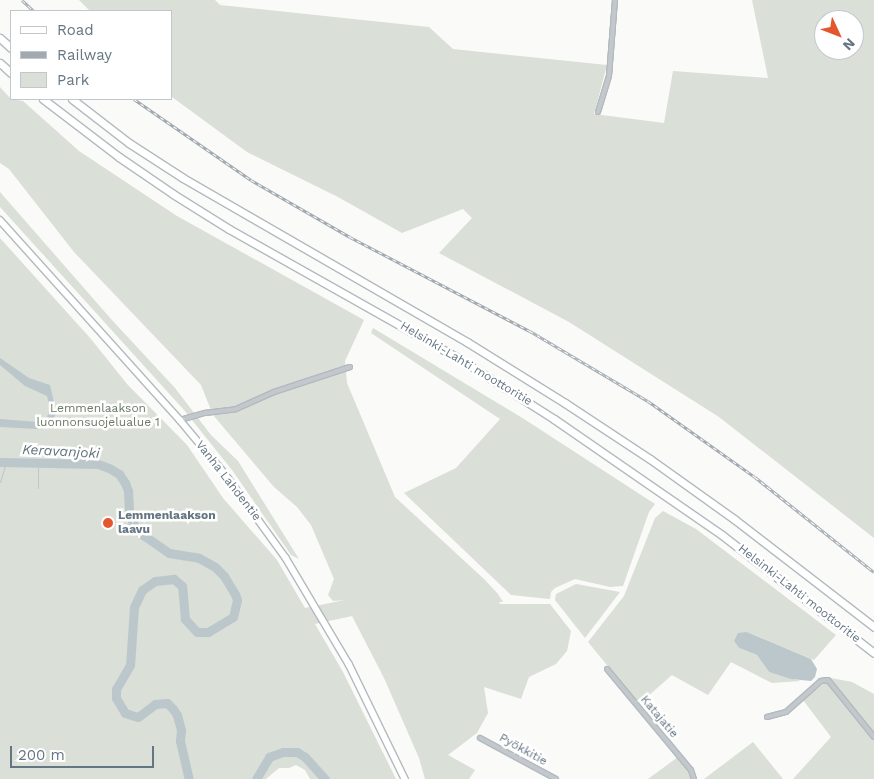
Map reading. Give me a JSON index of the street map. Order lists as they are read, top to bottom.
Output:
{
  "streets": {
    "highway": ["Helsinki-Lahti moottoritie"],
    "main road": ["Vanha Lahdentie"],
    "street": ["Katajatie", "Pyökkitie"]
  },
  "water": ["Keravanjoki"],
  "parks": ["Lemmenlaakson luonnonsuojelualue 1"],
  "places": ["Lemmenlaakson laavu"],
  "legend": ["Road", "Railway", "Park"],
  "scale_bar": "200 m",
  "north": "bottom right"
}
